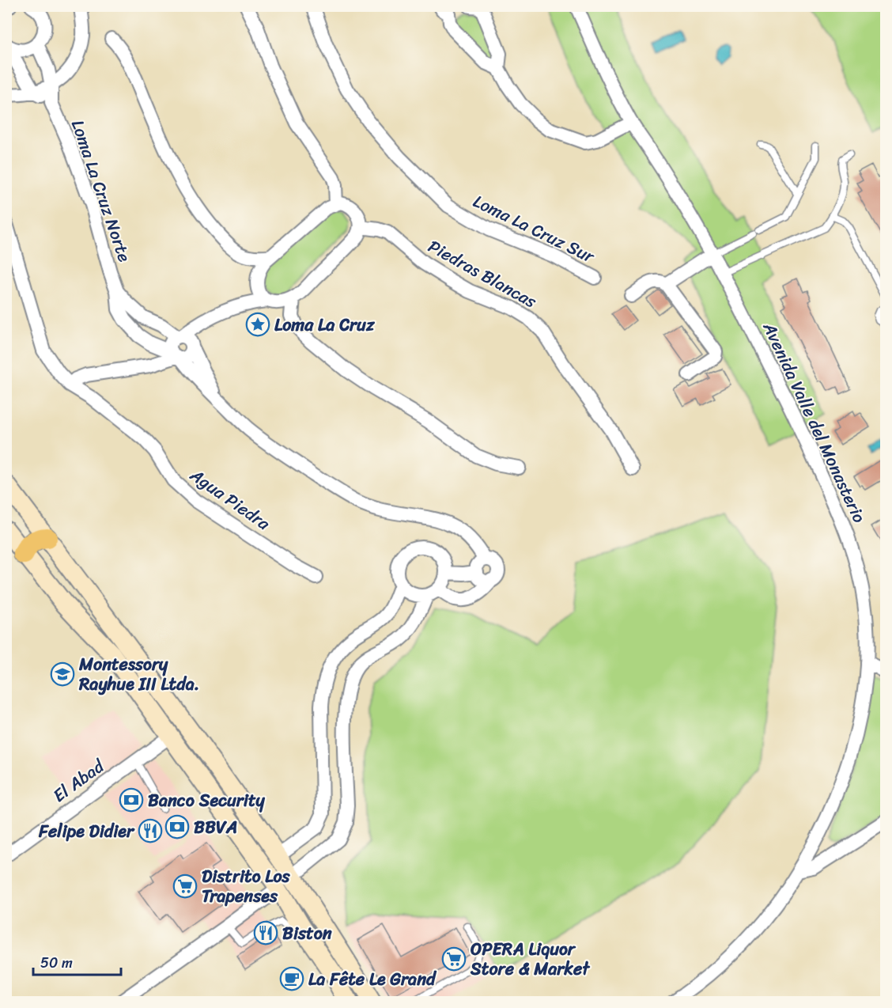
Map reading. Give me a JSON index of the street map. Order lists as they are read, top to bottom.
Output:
{
  "streets": {
    "street": [
      "Loma La Cruz Norte",
      "Loma La Cruz Sur",
      "Piedras Blancas",
      "Avenida Valle del Monasterio",
      "Agua Piedra",
      "El Abad"
    ]
  },
  "places": {
    "place": ["Loma La Cruz"],
    "school or university": ["Montessory Rayhue III Ltda."],
    "bank": ["Banco Security", "BBVA"],
    "restaurant": ["Felipe Didier", "Biston"],
    "supermarket": ["Distrito Los Trapenses", "OPERA Liquor Store & Market"],
    "cafe": ["La Fête Le Grand"]
  },
  "scale_bar": "50 m"
}
